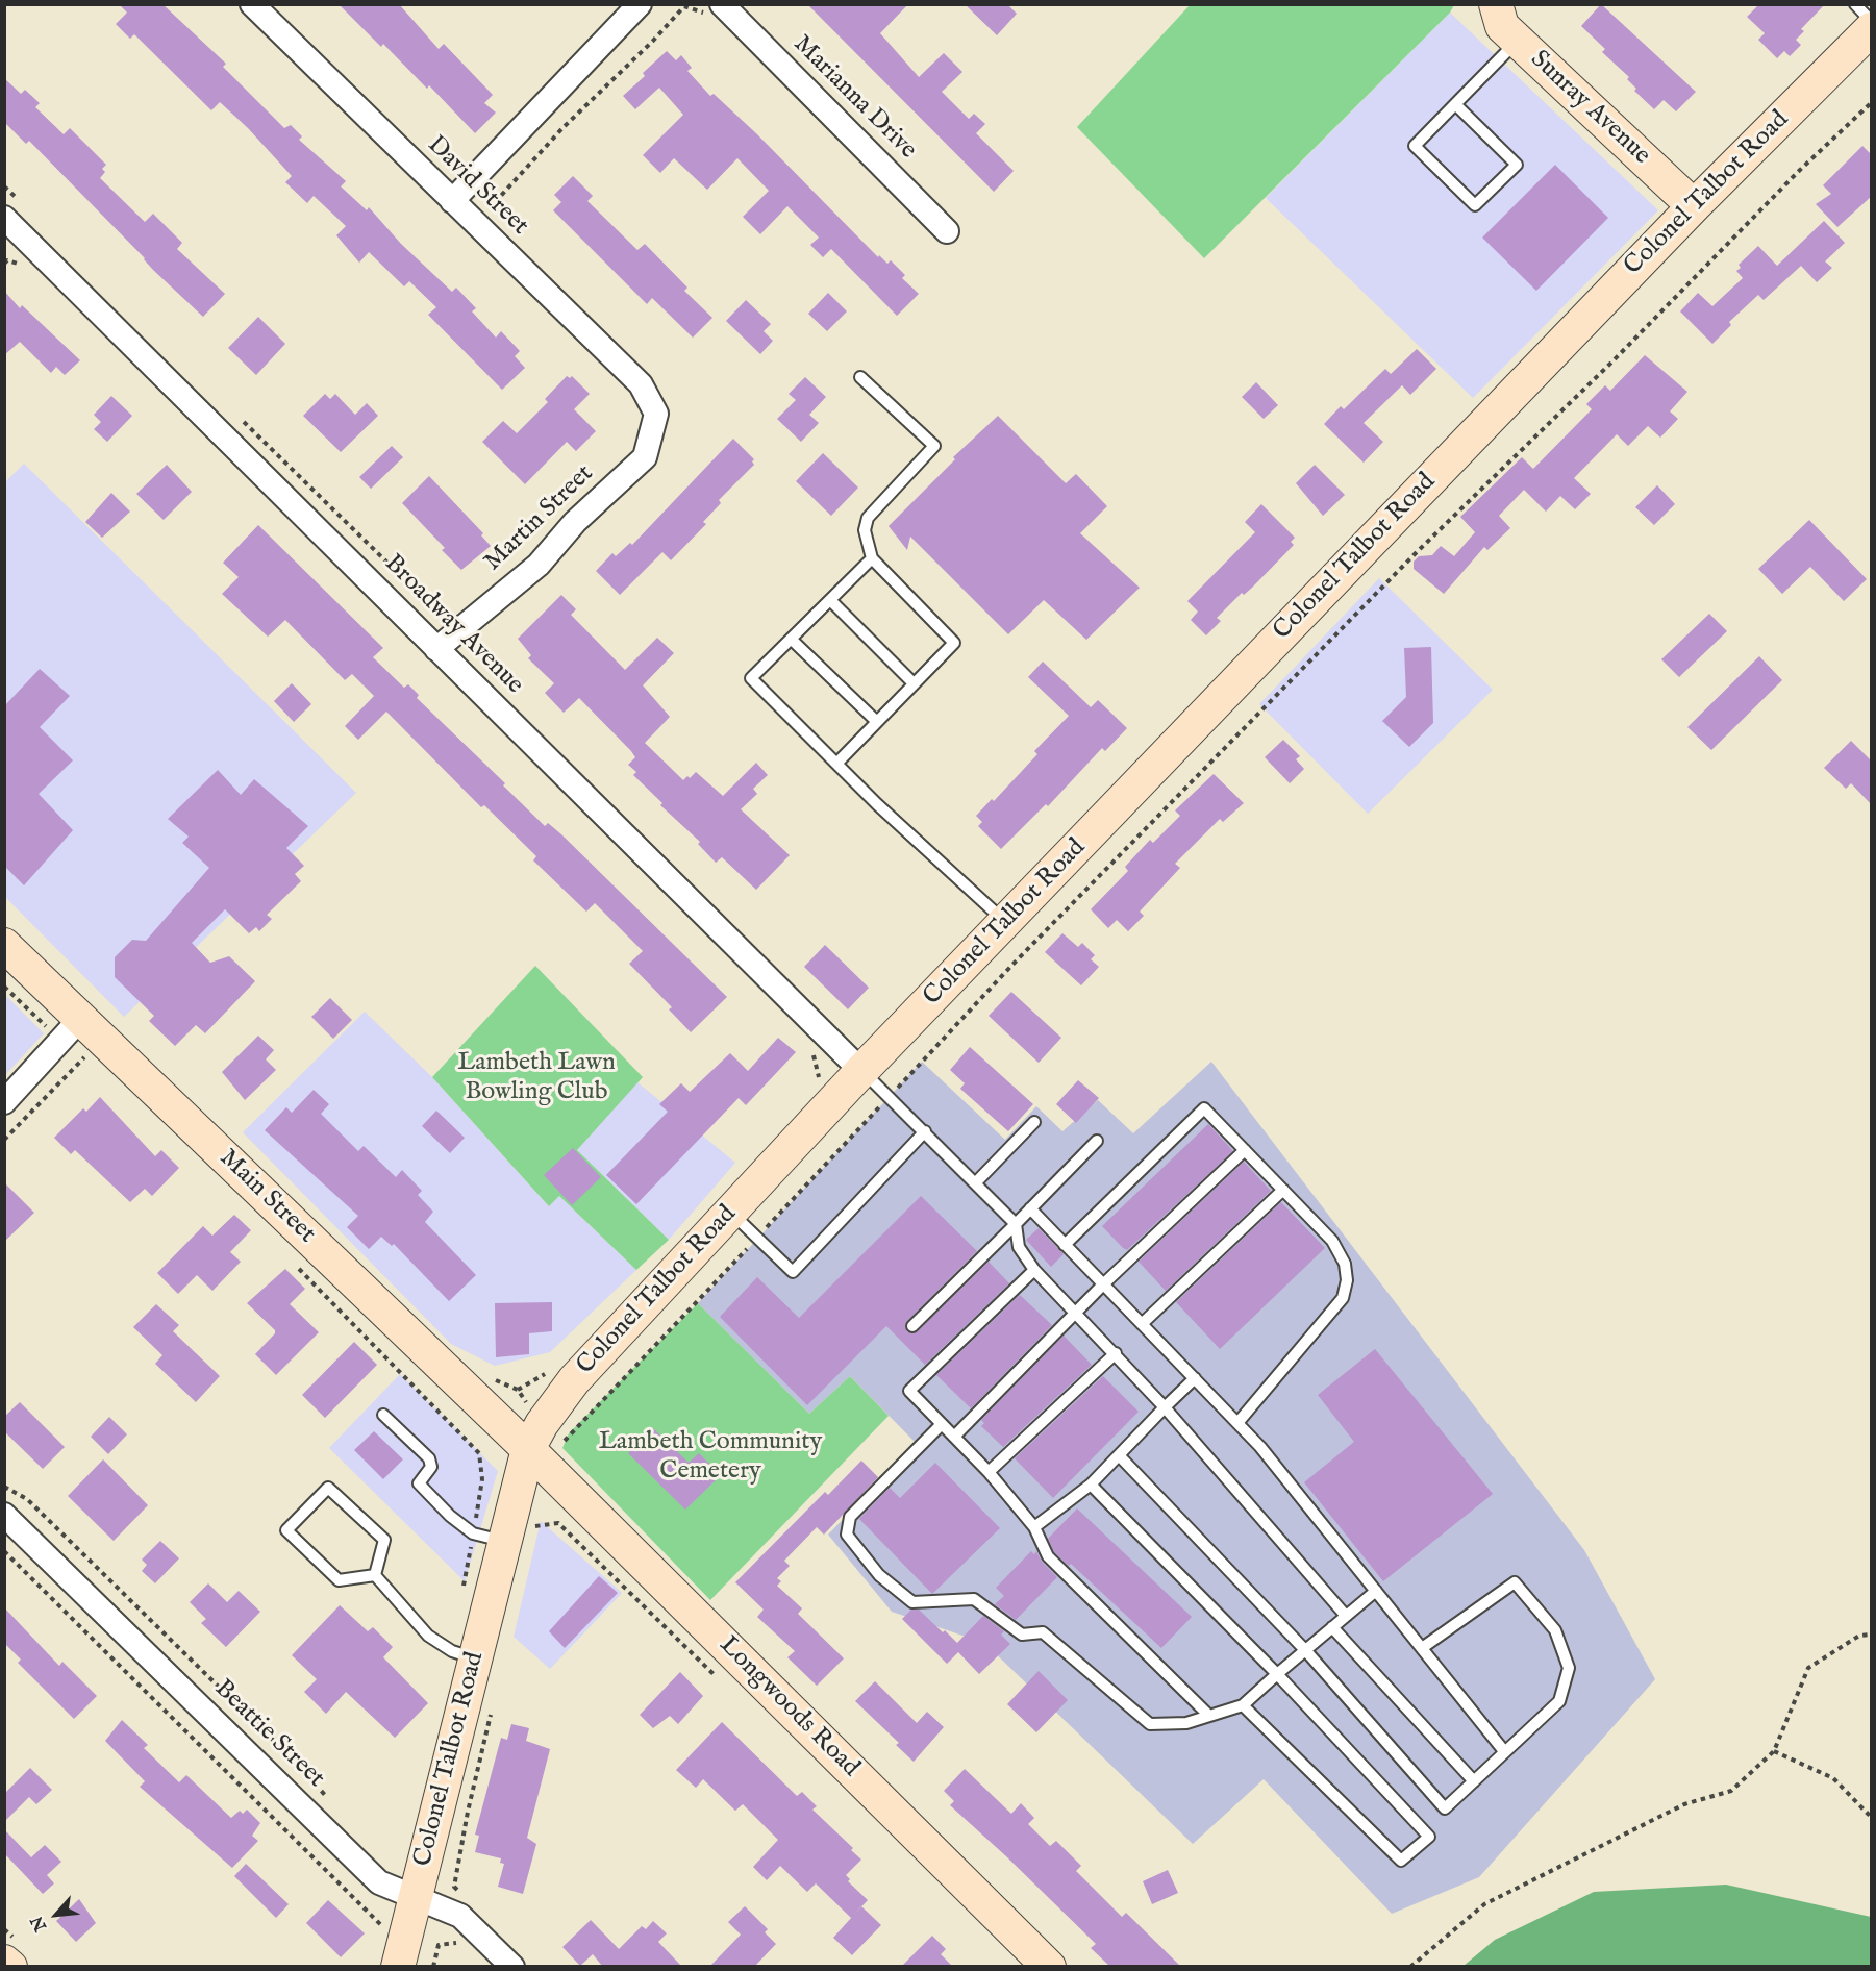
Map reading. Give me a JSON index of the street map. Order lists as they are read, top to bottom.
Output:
{
  "streets": {
    "main road": [
      "Sunray Avenue",
      "Colonel Talbot Road",
      "Main Street",
      "Longwoods Road"
    ],
    "street": [
      "Marianna Drive",
      "David Street",
      "Martin Street",
      "Broadway Avenue",
      "Beattie Street"
    ]
  },
  "crossings": [
    ["Sunray Avenue", "Colonel Talbot Road"],
    ["David Street", "Martin Street"],
    ["Colonel Talbot Road", "Broadway Avenue"],
    ["Colonel Talbot Road", "Main Street"],
    ["Colonel Talbot Road", "Longwoods Road"],
    ["Colonel Talbot Road", "Beattie Street"],
    ["Martin Street", "Broadway Avenue"],
    ["Main Street", "Longwoods Road"]
  ],
  "parks": ["Lambeth Lawn Bowling Club", "Lambeth Community Cemetery"],
  "north": "bottom left"
}
